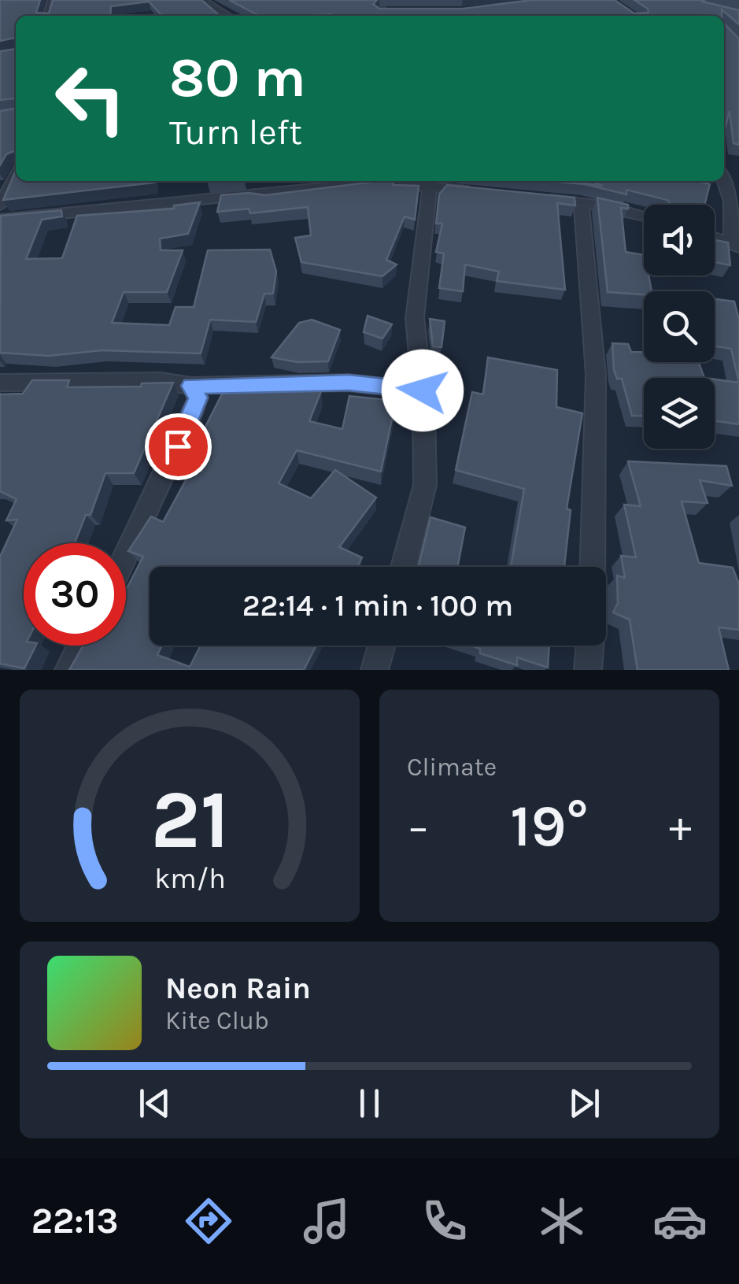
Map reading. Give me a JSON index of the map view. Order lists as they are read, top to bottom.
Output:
{
  "page": {
    "turn": ["80 m", "Turn left"],
    "limit": "30",
    "trip": "22:14 · 1 min · 100 m",
    "tile": "Climate",
    "heat": ["−", "19°", "+"],
    "song": ["Neon Rain", "Kite Club"],
    "tabs": "22:13",
    "gauge": ["21", "km/h"]
  }
}
